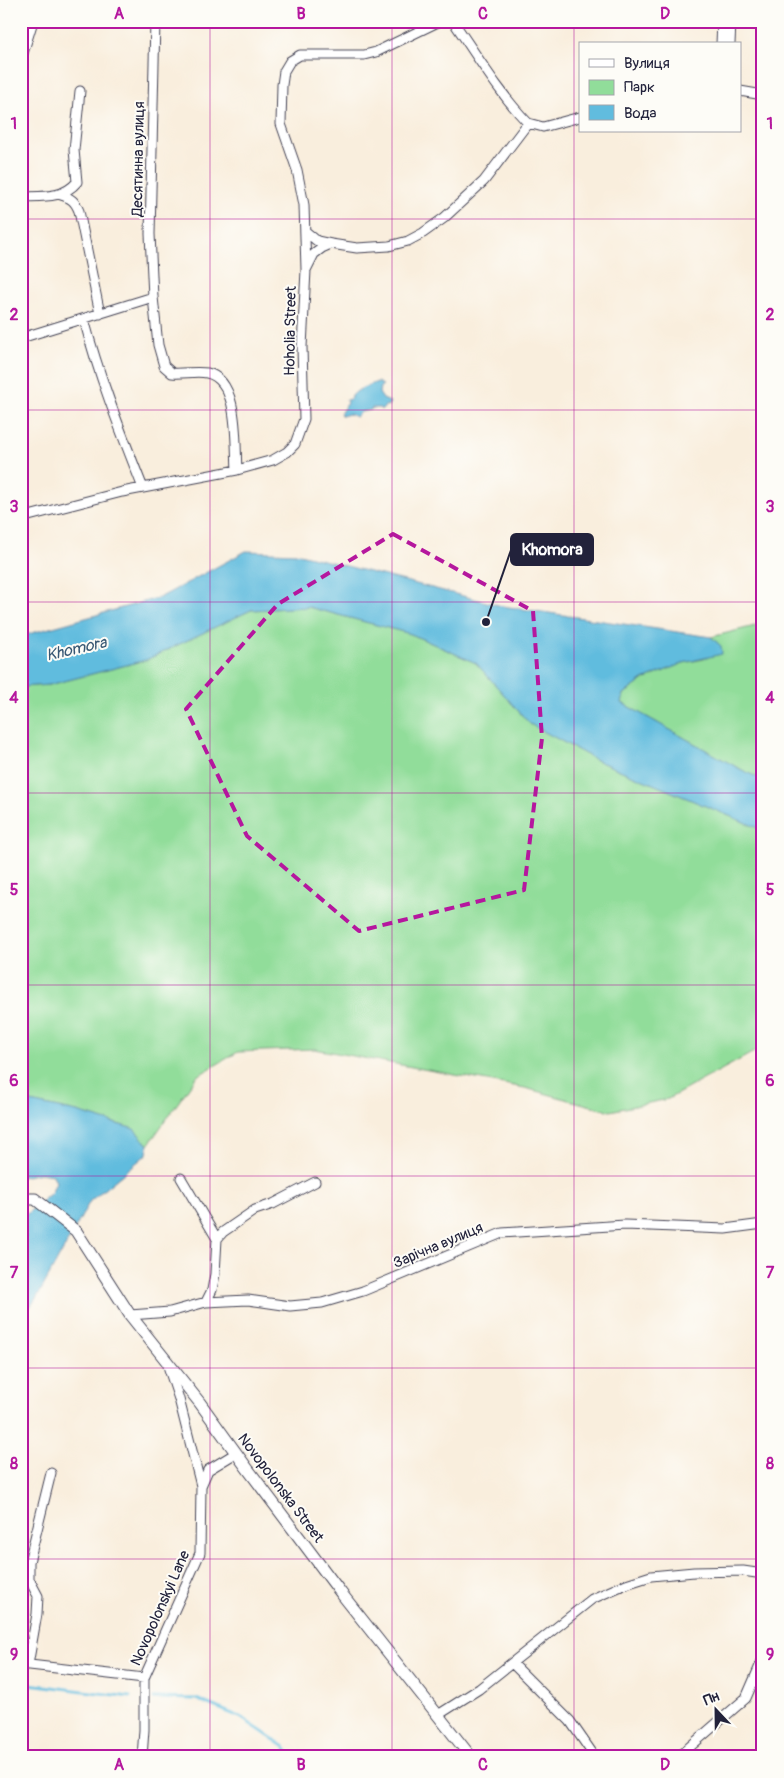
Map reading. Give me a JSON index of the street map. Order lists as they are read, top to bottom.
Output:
{
  "streets": {
    "street": [
      "Десятинна вулиця",
      "Hoholia Street",
      "Зарічна вулиця",
      "Novopolonska Street",
      "Novopolonskyi Lane"
    ]
  },
  "crossings": [
    ["Десятинна вулиця", "Hoholia Street"],
    ["Зарічна вулиця", "Novopolonska Street"],
    ["Novopolonska Street", "Novopolonskyi Lane"]
  ],
  "water": ["Khomora"],
  "places": ["Khomora"],
  "legend": ["Вулиця", "Парк", "Вода"],
  "north": "top",
  "grid": {
    "columns": [
      "A",
      "B",
      "C",
      "D"
    ],
    "rows": [
      "1",
      "2",
      "3",
      "4",
      "5",
      "6",
      "7",
      "8",
      "9"
    ]
  }
}
